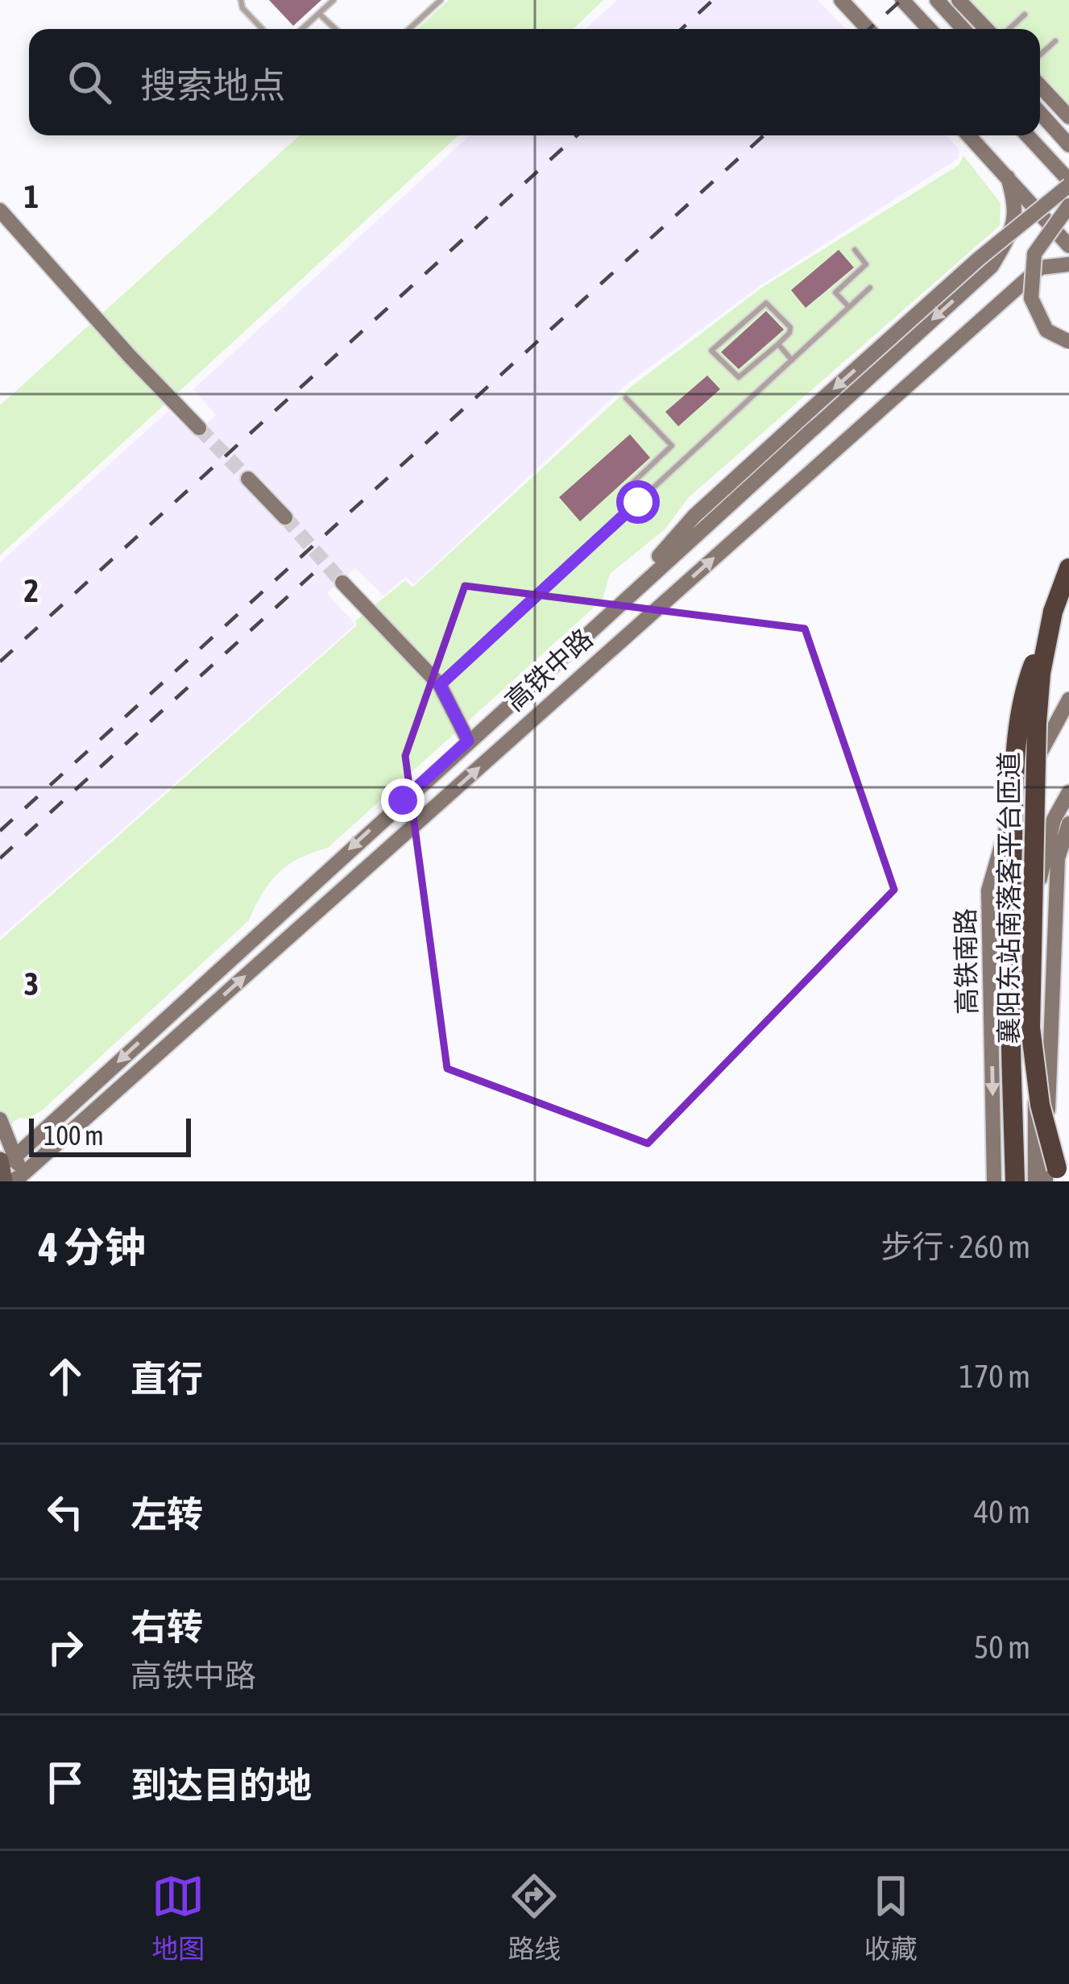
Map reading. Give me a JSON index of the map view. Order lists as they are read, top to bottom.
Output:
{
  "streets": {
    "highway": ["襄阳东站南落客平台匝道"],
    "street": ["高铁中路", "高铁南路"]
  },
  "scale_bar": "100 m",
  "page": {
    "search": "搜索地点",
    "scale": "100 m",
    "heading": ["4 分钟", "步行 · 260 m"],
    "list": [
      ["直行", "170 m"],
      ["左转", "40 m"],
      ["右转", "高铁中路", "50 m"],
      "到达目的地"
    ],
    "nav": ["地图", "路线", "收藏"]
  },
  "grid": {
    "rows": ["1", "2", "3"]
  }
}
